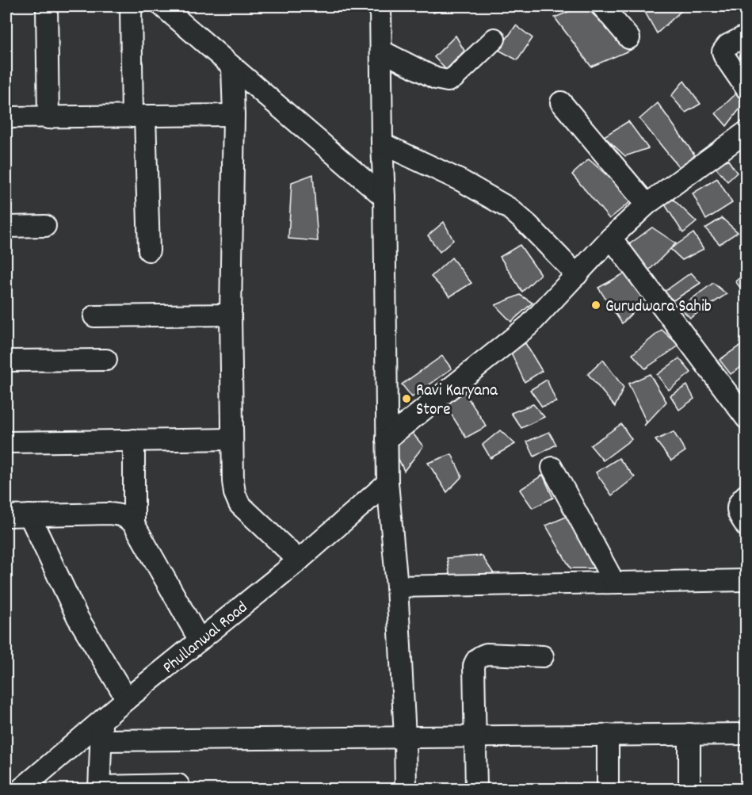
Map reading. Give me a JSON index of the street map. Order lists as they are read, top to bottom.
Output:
{
  "streets": {
    "street": ["Phullanwal Road"]
  },
  "places": ["Gurudwara Sahib", "Ravi Karyana Store"]
}
